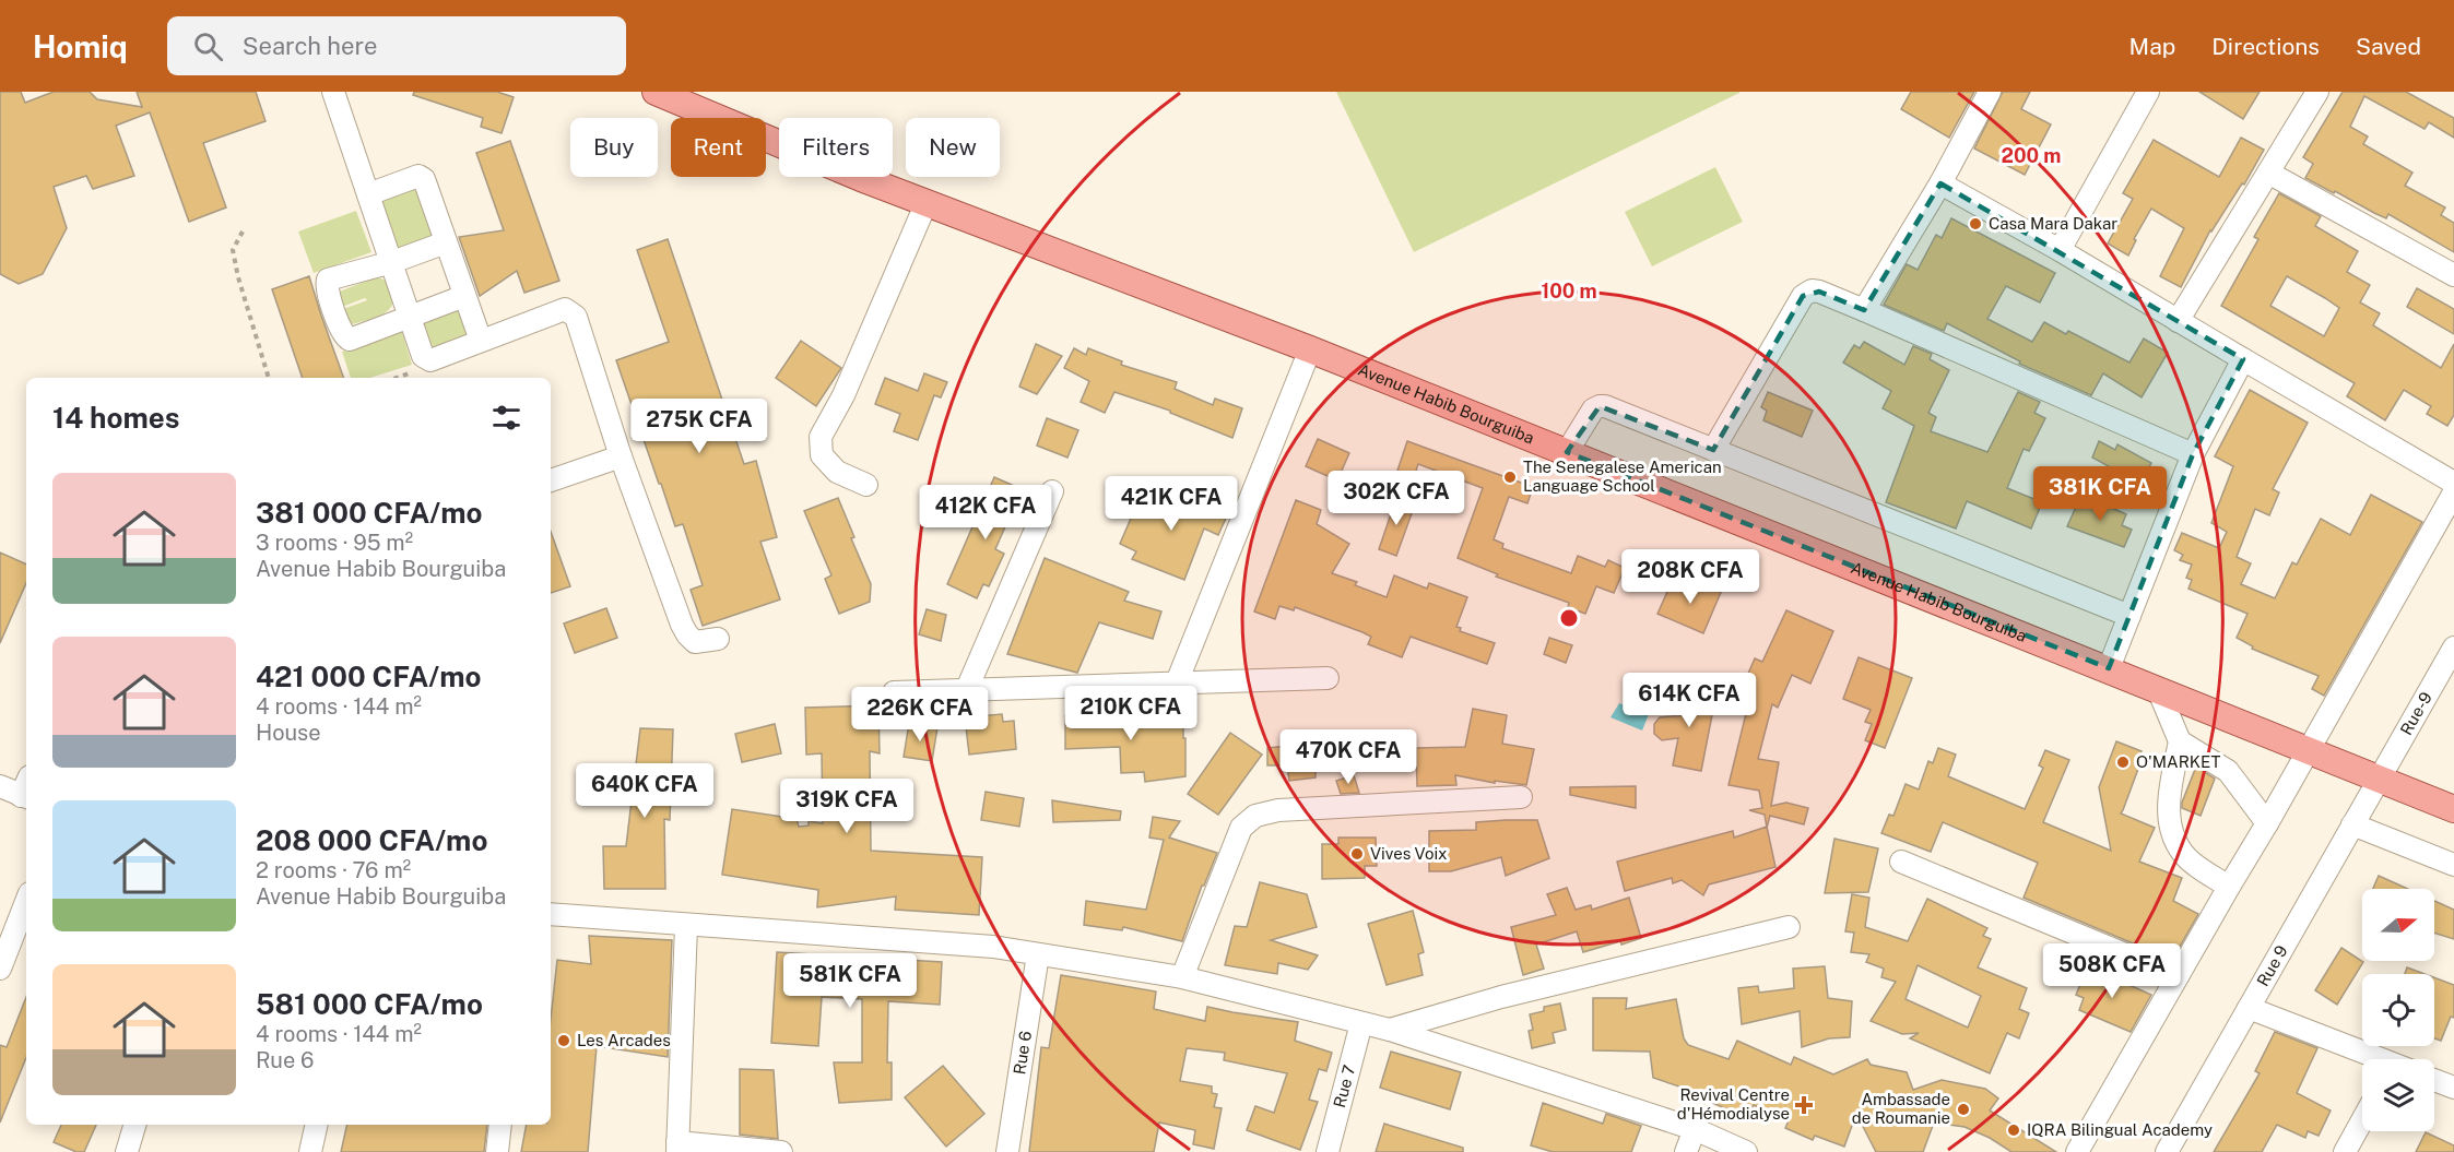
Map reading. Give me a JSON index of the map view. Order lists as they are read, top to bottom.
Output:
{
  "streets": {
    "main road": ["Avenue Habib Bourguiba"],
    "street": [
      "Rue-9",
      "Rue 9",
      "Rue 6",
      "Rue 7"
    ]
  },
  "crossings": [
    ["Avenue Habib Bourguiba", "Rue-9"],
    ["Avenue Habib Bourguiba", "Rue 9"],
    ["Rue-9", "Rue 9"]
  ],
  "places": {
    "other": [
      "Casa Mara Dakar",
      "The Senegalese American Language School",
      "O'MARKET",
      "Vives Voix",
      "Les Arcades",
      "Ambassade de Roumanie",
      "IQRA Bilingual Academy"
    ],
    "health": ["Revival Centre d'Hémodialyse"]
  },
  "north": "right",
  "page": {
    "header": "Homiq",
    "search": "Search here",
    "nav": ["Map", "Directions", "Saved"],
    "chip": [
      "Buy",
      "Rent",
      "Filters",
      "New"
    ],
    "heading": "14 homes",
    "price": [
      "275K CFA",
      "381K CFA",
      "302K CFA",
      "421K CFA",
      "412K CFA",
      "208K CFA",
      "614K CFA",
      "210K CFA",
      "226K CFA",
      "470K CFA",
      "640K CFA",
      "319K CFA",
      "508K CFA",
      "581K CFA"
    ],
    "list": [
      {
        "name": "381 000 CFA/mo",
        "note": "3 rooms · 95 m² · Avenue Habib Bourguiba"
      },
      {
        "name": "421 000 CFA/mo",
        "note": "4 rooms · 144 m² · House"
      },
      {
        "name": "208 000 CFA/mo",
        "note": "2 rooms · 76 m² · Avenue Habib Bourguiba"
      },
      {
        "name": "581 000 CFA/mo",
        "note": "4 rooms · 144 m² · Rue 6"
      }
    ]
  },
  "rings": ["200 m", "100 m"]
}
